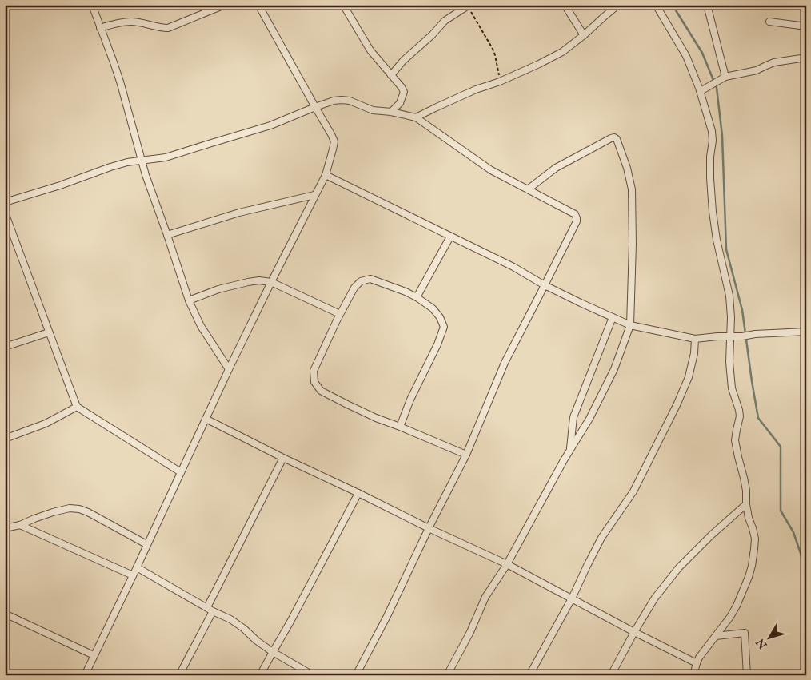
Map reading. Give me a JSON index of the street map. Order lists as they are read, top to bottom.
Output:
{
  "north": "bottom left"
}
